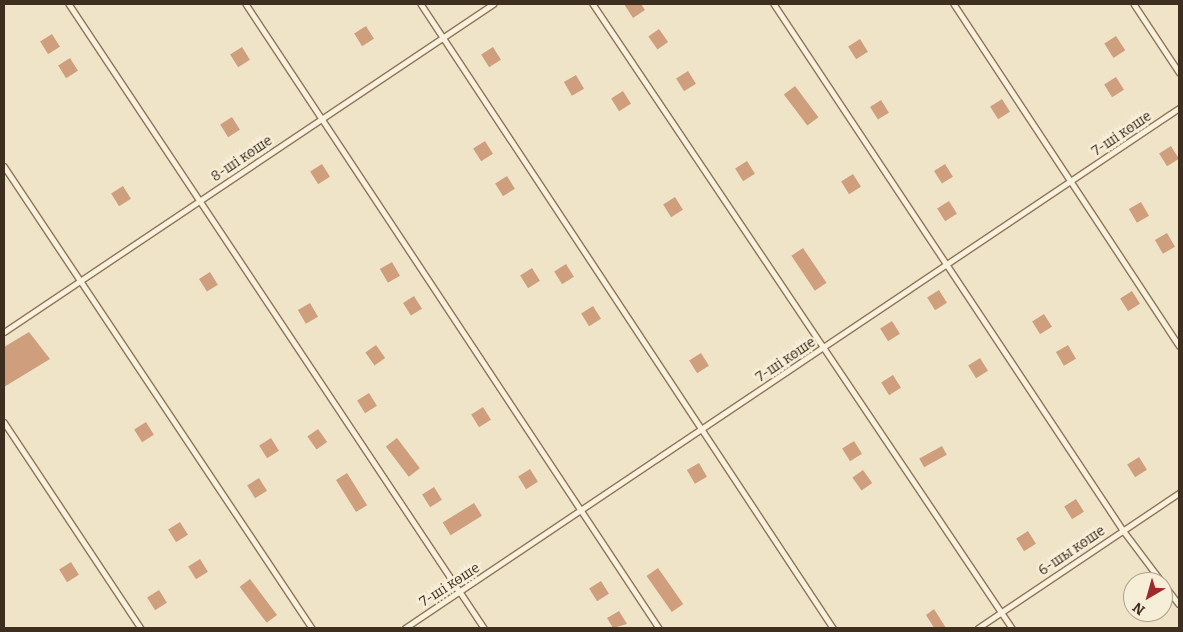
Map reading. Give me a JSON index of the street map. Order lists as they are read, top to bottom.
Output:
{
  "streets": {
    "lane": ["7-ші көше", "8-ші көше", "6-шы көше"]
  },
  "north": "bottom left"
}
